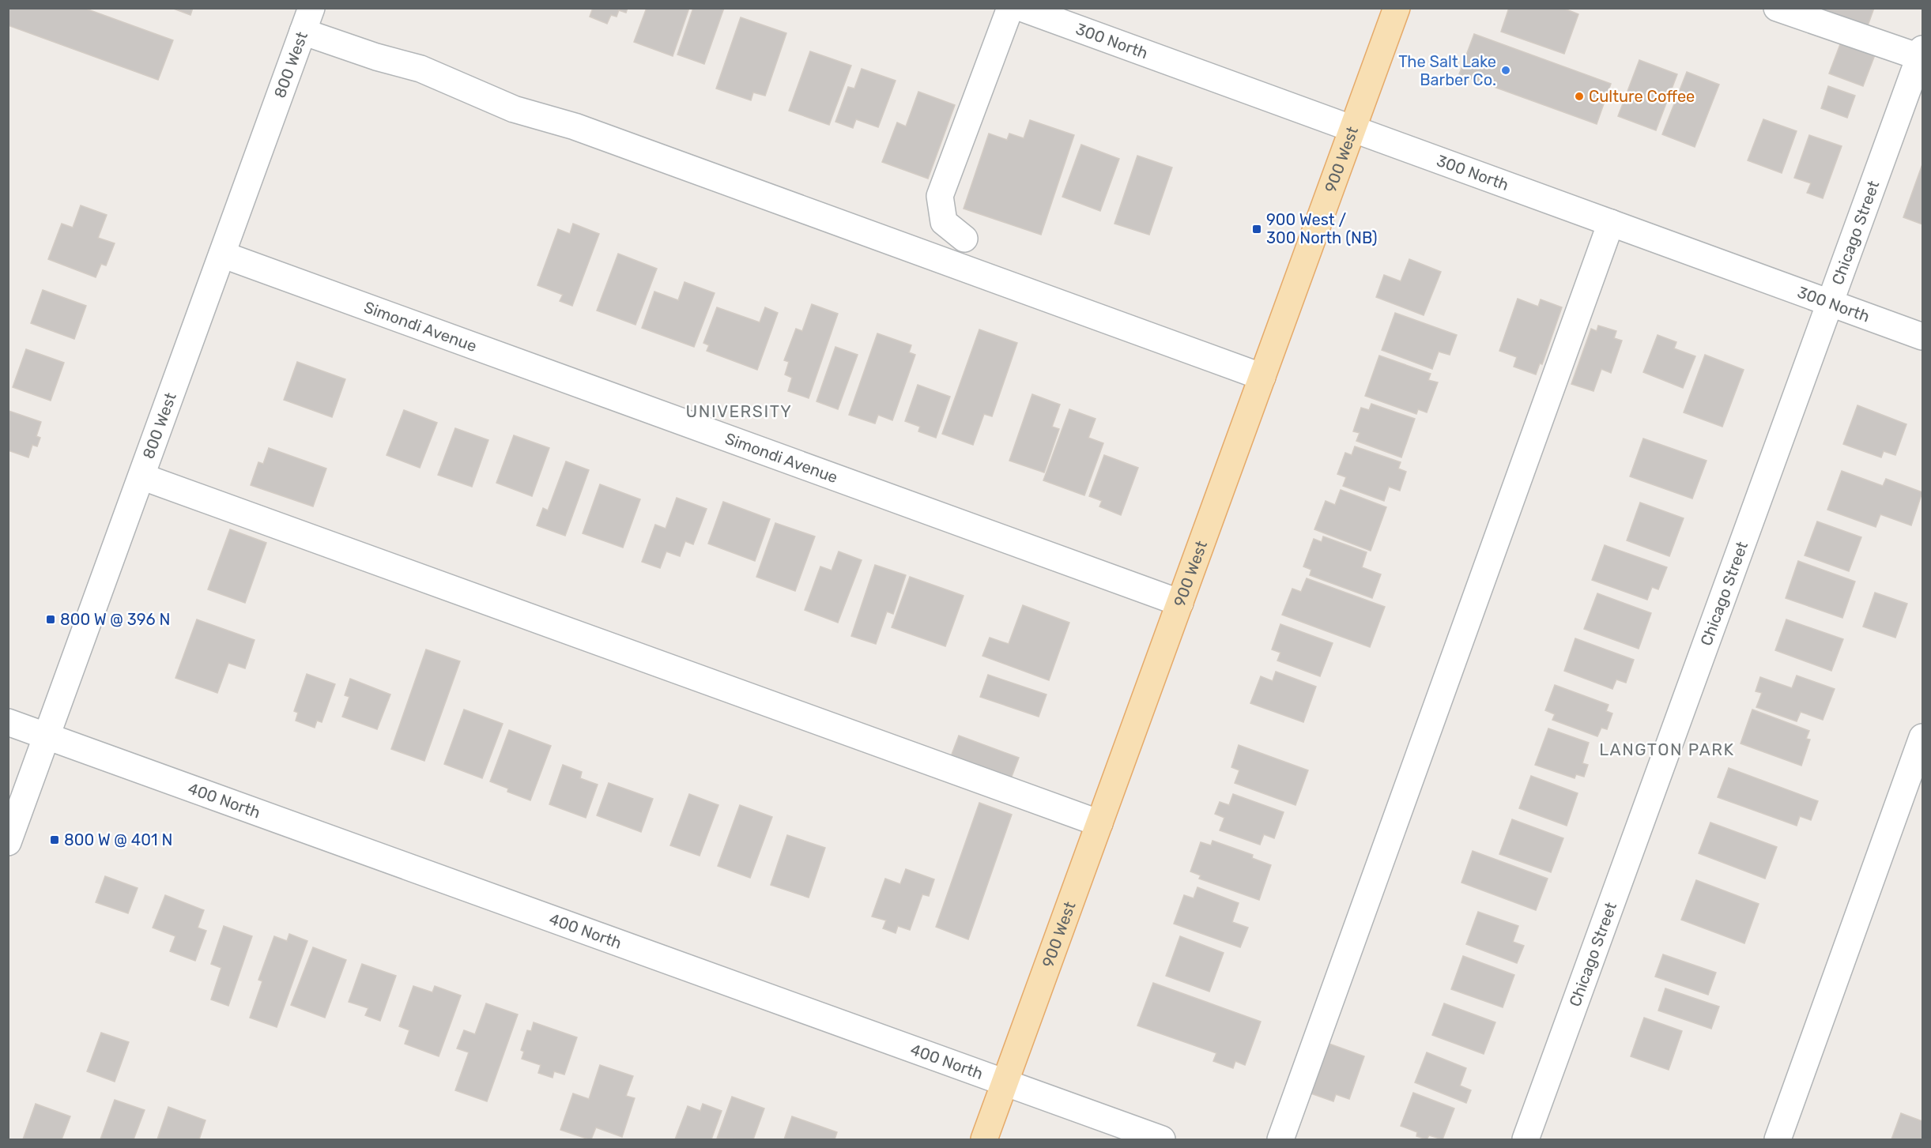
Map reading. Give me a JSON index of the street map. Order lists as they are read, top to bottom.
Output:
{
  "streets": {
    "main road": ["900 West"],
    "street": [
      "300 North",
      "800 West",
      "Chicago Street",
      "Simondi Avenue",
      "400 North"
    ]
  },
  "crossings": [
    ["300 North", "900 West"],
    ["300 North", "Chicago Street"],
    ["800 West", "Simondi Avenue"],
    ["800 West", "400 North"],
    ["900 West", "Simondi Avenue"],
    ["900 West", "400 North"]
  ],
  "districts": ["UNIVERSITY", "LANGTON PARK"],
  "places": {
    "other": ["The Salt Lake Barber Co.", "Culture Coffee"],
    "transit": ["900 West / 300 North (NB)", "800 W @ 396 N", "800 W @ 401 N"]
  }
}
